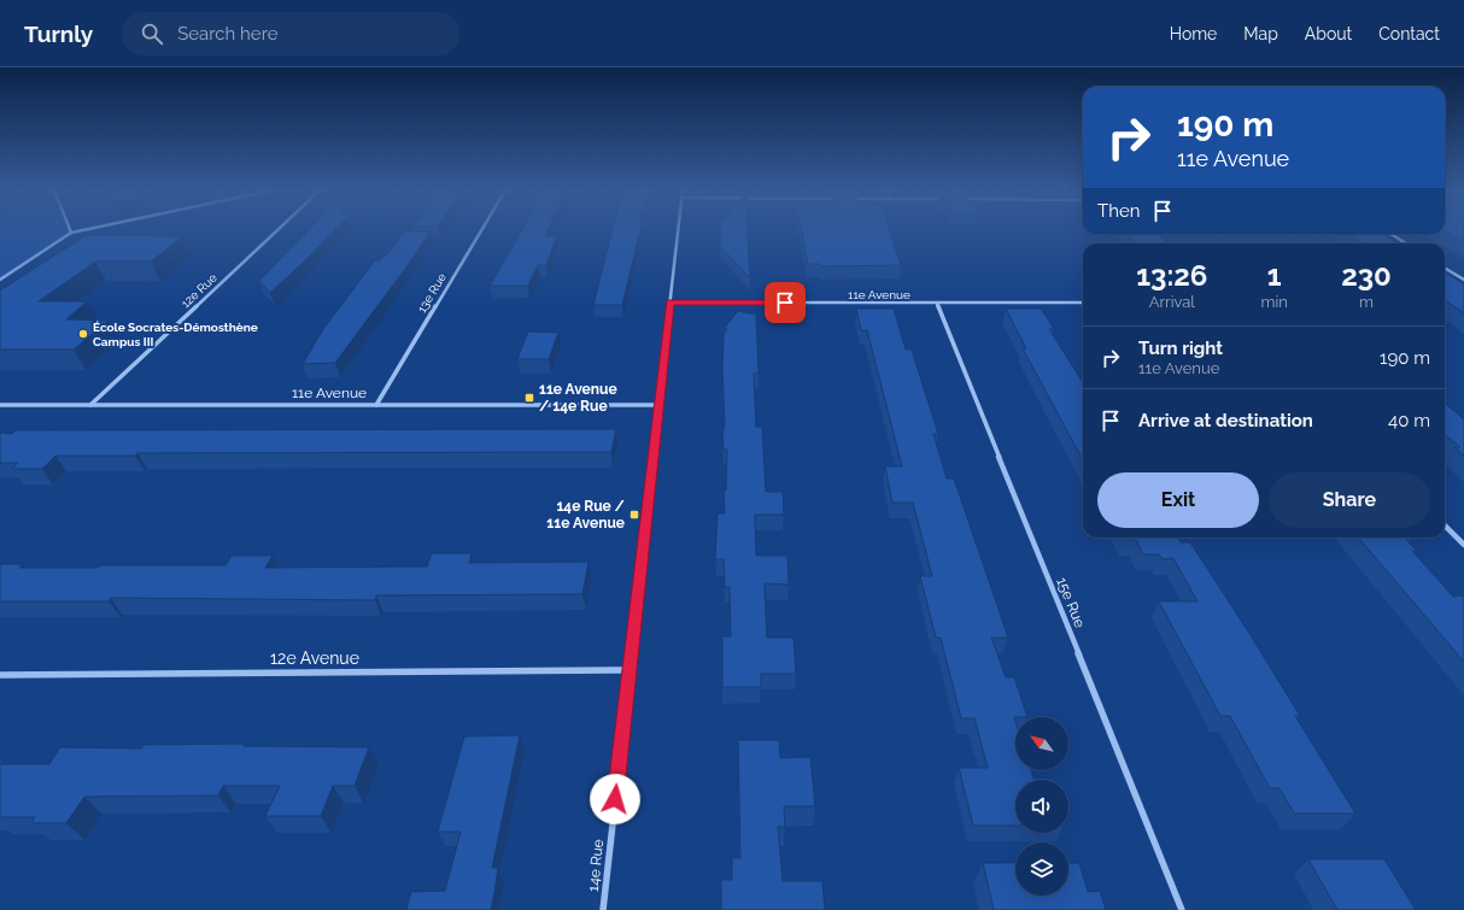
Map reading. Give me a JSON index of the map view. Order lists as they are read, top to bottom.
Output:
{
  "streets": {
    "street": [
      "12e Rue",
      "13e Rue",
      "11e Avenue",
      "15e Rue",
      "12e Avenue",
      "14e Rue"
    ]
  },
  "crossings": [
    ["12e Rue", "11e Avenue"],
    ["13e Rue", "11e Avenue"],
    ["11e Avenue", "15e Rue"],
    ["11e Avenue", "14e Rue"],
    ["12e Avenue", "14e Rue"]
  ],
  "places": {
    "other": ["École Socrates-Démosthène Campus III"],
    "transit": ["11e Avenue / 14e Rue", "14e Rue / 11e Avenue"]
  },
  "north": "top left",
  "page": {
    "header": "Turnly",
    "search": "Search here",
    "nav": [
      "Home",
      "Map",
      "About",
      "Contact"
    ],
    "turn": ["190 m", "11e Avenue"],
    "then": "Then",
    "eta": [
      "13:26",
      "Arrival",
      "1",
      "min",
      "230",
      "m"
    ],
    "list": [
      {
        "name": "Turn right",
        "note": "11e Avenue",
        "value": "190 m"
      },
      {
        "name": "Arrive at destination",
        "value": "40 m"
      }
    ],
    "buttons": ["Exit", "Share"]
  }
}
